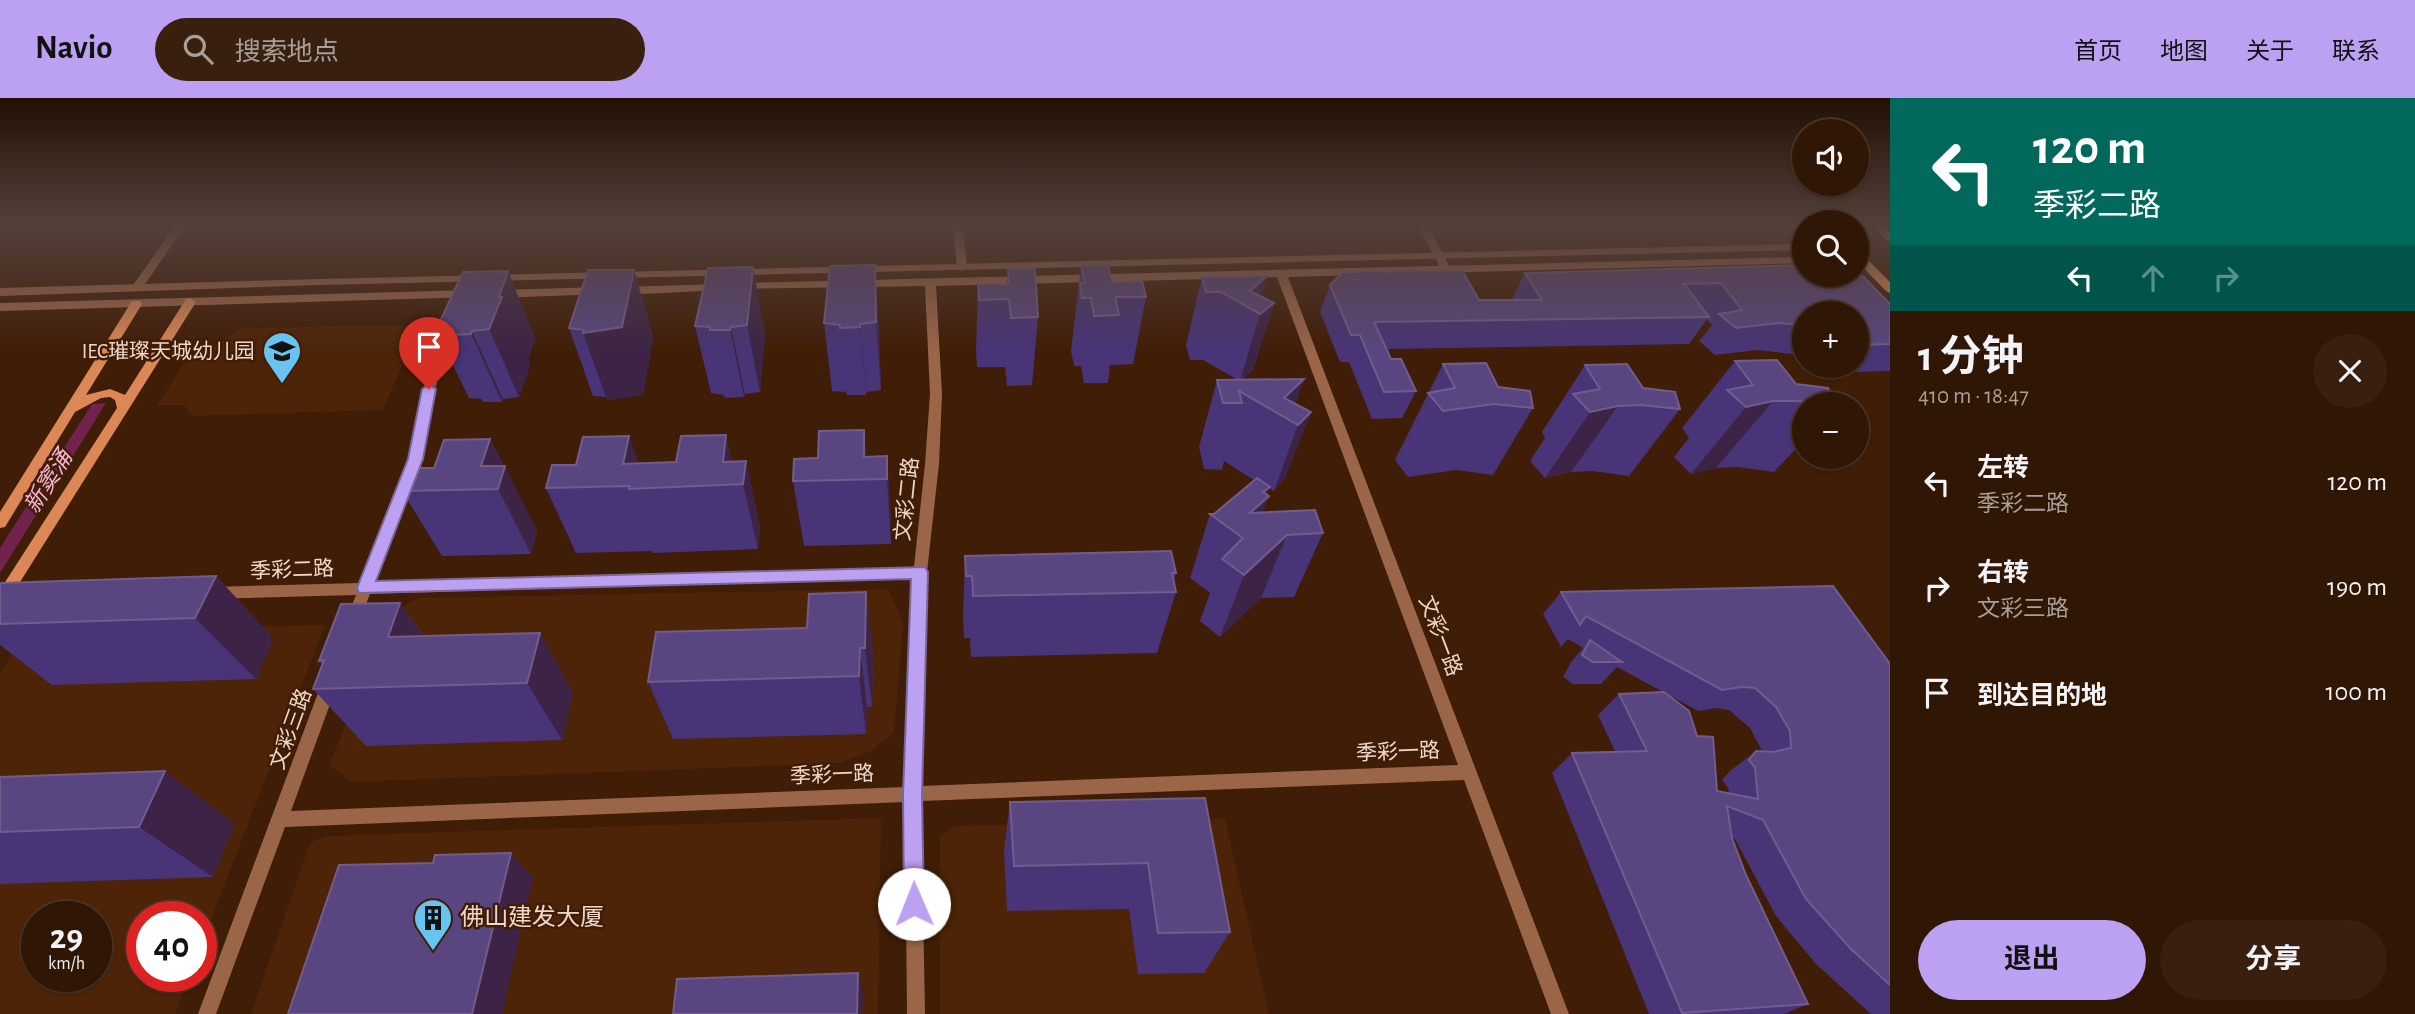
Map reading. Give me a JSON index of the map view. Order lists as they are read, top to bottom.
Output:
{
  "streets": {
    "street": [
      "文彩二路",
      "季彩二路",
      "文彩一路",
      "文彩三路",
      "季彩一路"
    ]
  },
  "crossings": [
    ["文彩二路", "季彩二路"],
    ["文彩二路", "季彩一路"],
    ["文彩一路", "季彩一路"],
    ["文彩三路", "季彩一路"]
  ],
  "water": ["新窦涌"],
  "places": {
    "school or university": ["IEC璀璨天城幼儿园"],
    "building": ["佛山建发大厦"]
  },
  "page": {
    "header": "Navio",
    "search": "搜索地点",
    "nav": [
      "首页",
      "地图",
      "关于",
      "联系"
    ],
    "turn": ["120 m", "季彩二路"],
    "map_buttons": ["+", "−"],
    "heading": ["1 分钟", "410 m · 18:47"],
    "list": [
      {
        "name": "左转",
        "note": "季彩二路",
        "value": "120 m"
      },
      {
        "name": "右转",
        "note": "文彩三路",
        "value": "190 m"
      },
      {
        "name": "到达目的地",
        "value": "100 m"
      }
    ],
    "speed": "29 km/h",
    "limit": "40",
    "buttons": ["退出", "分享"]
  }
}
